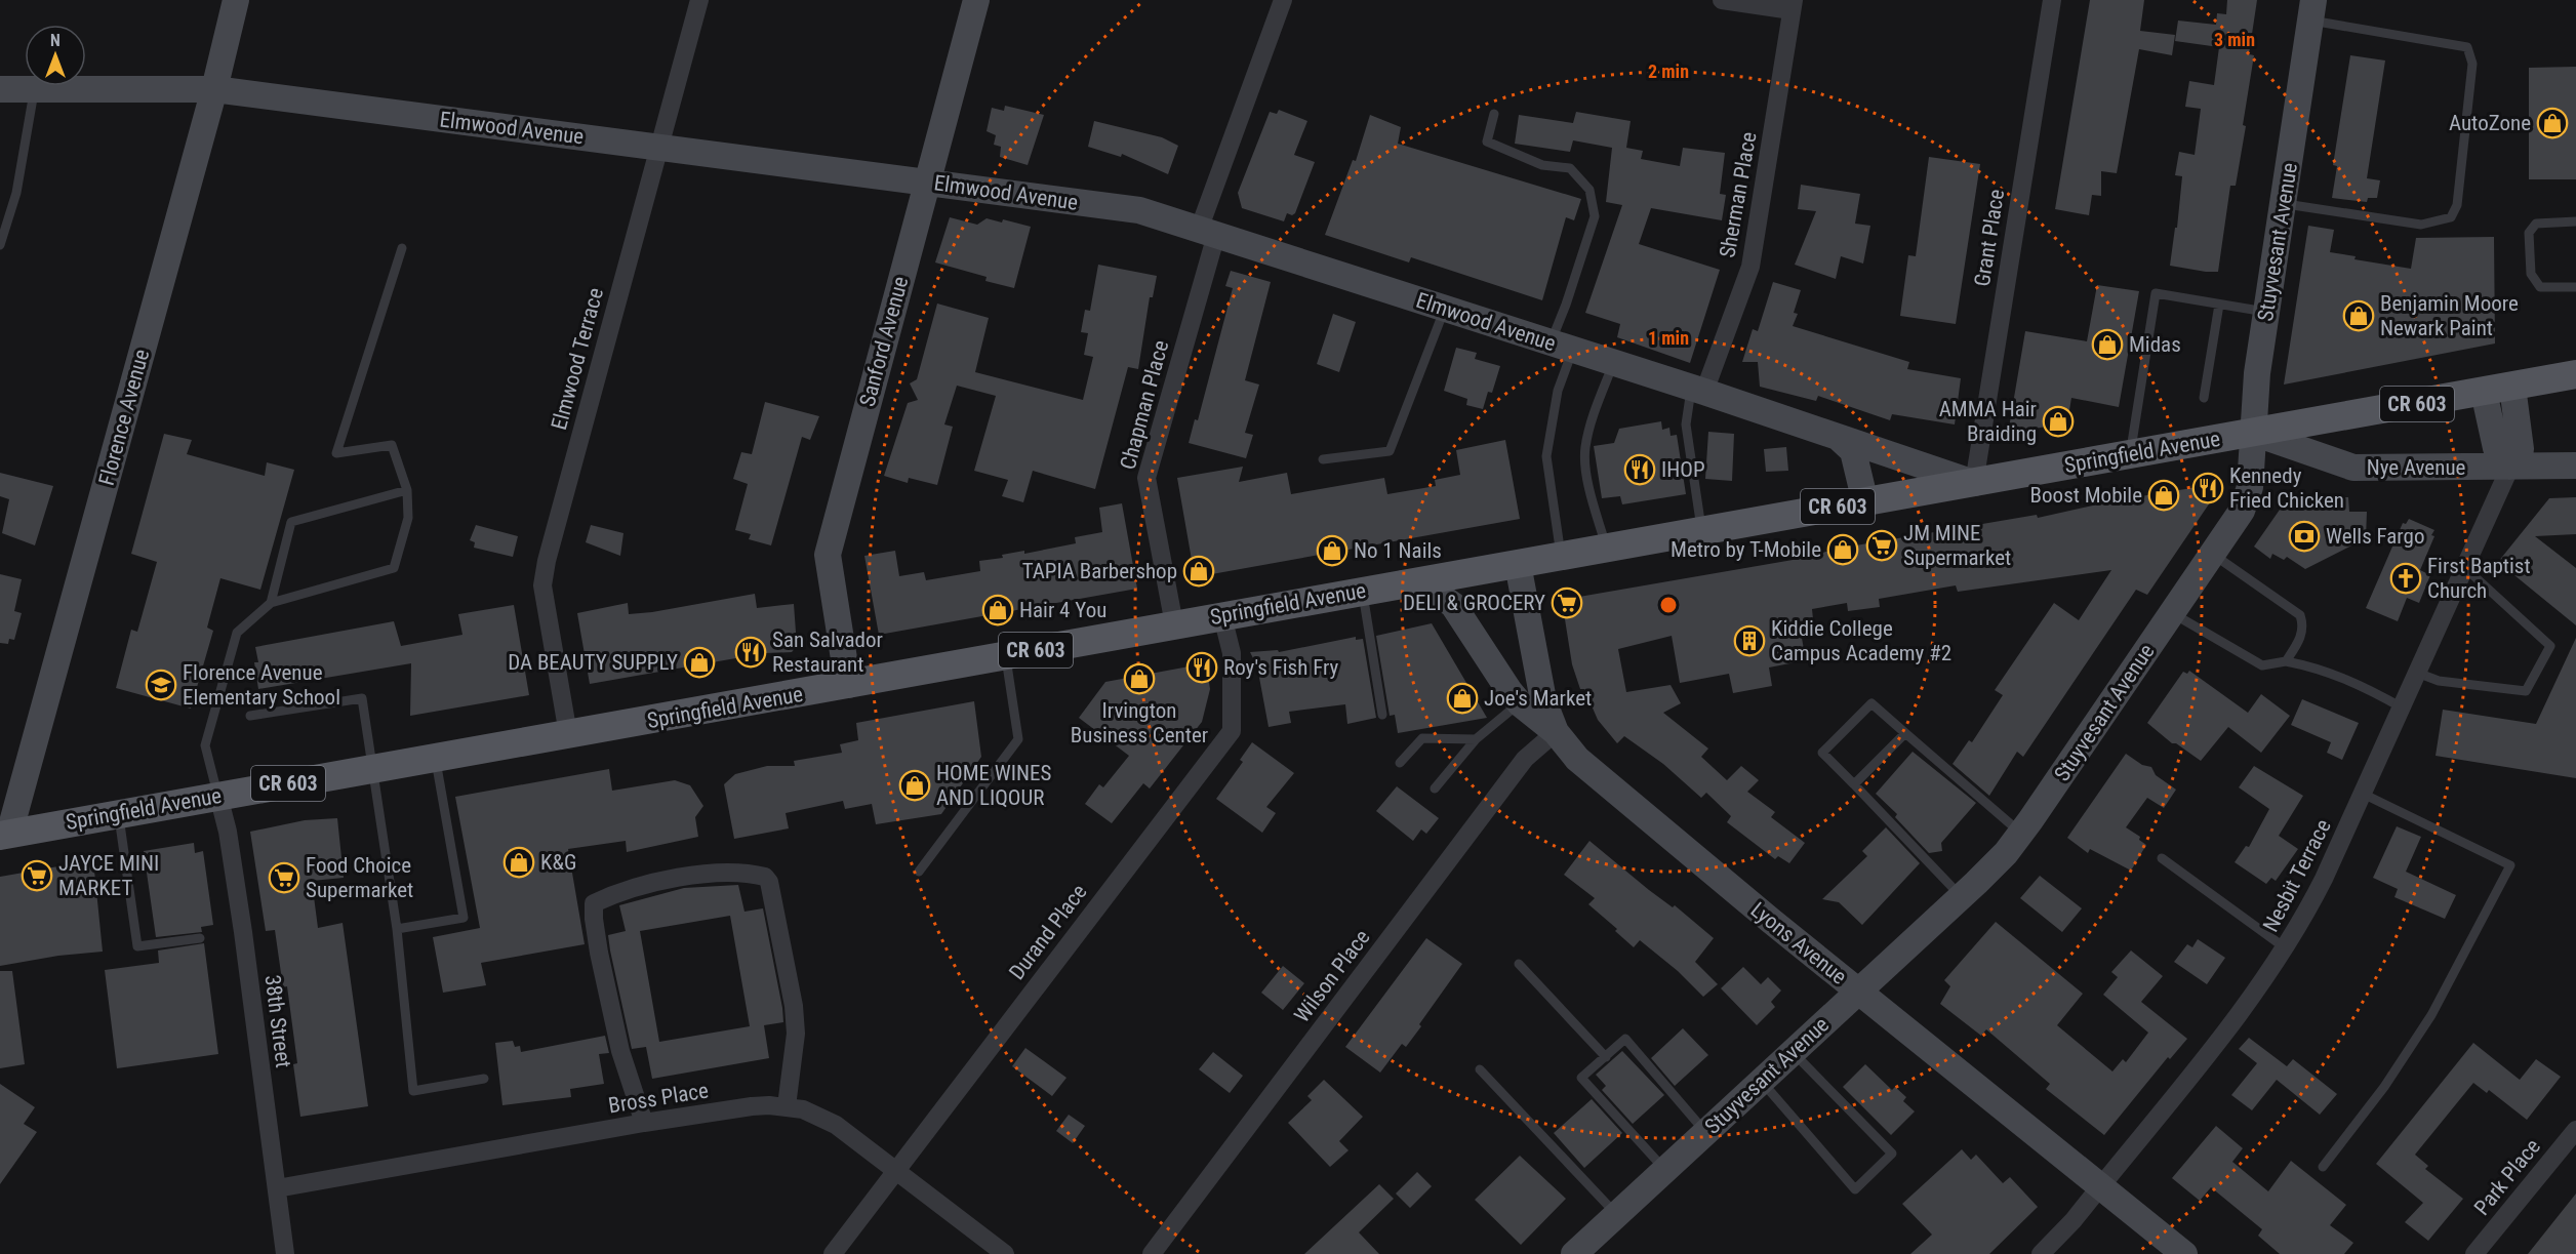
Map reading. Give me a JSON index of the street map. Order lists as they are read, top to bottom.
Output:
{
  "streets": {
    "main road": [
      "Elmwood Avenue",
      "Stuyvesant Avenue",
      "Sanford Avenue",
      "CR 603",
      "Florence Avenue",
      "Springfield Avenue",
      "Nye Avenue",
      "Lyons Avenue"
    ],
    "street": [
      "Sherman Place",
      "Grant Place",
      "Elmwood Terrace",
      "Chapman Place",
      "Nesbit Terrace",
      "Durand Place",
      "Wilson Place",
      "38th Street",
      "Bross Place",
      "Park Place"
    ]
  },
  "crossings": [
    ["Elmwood Avenue", "Sherman Place"],
    ["Elmwood Avenue", "Grant Place"],
    ["Elmwood Avenue", "Sanford Avenue"],
    ["Elmwood Avenue", "Elmwood Terrace"],
    ["Elmwood Avenue", "Chapman Place"],
    ["Elmwood Avenue", "Florence Avenue"],
    ["Elmwood Avenue", "Springfield Avenue"],
    ["Grant Place", "Springfield Avenue"],
    ["Stuyvesant Avenue", "Springfield Avenue"],
    ["Stuyvesant Avenue", "Nye Avenue"],
    ["Stuyvesant Avenue", "Lyons Avenue"],
    ["Sanford Avenue", "Springfield Avenue"],
    ["Elmwood Terrace", "Springfield Avenue"],
    ["Chapman Place", "Springfield Avenue"],
    ["Florence Avenue", "Springfield Avenue"],
    ["Springfield Avenue", "Nye Avenue"],
    ["Springfield Avenue", "Durand Place"],
    ["Springfield Avenue", "Lyons Avenue"],
    ["Springfield Avenue", "38th Street"],
    ["Nye Avenue", "Nesbit Terrace"],
    ["Nesbit Terrace", "Lyons Avenue"],
    ["Durand Place", "Bross Place"],
    ["Lyons Avenue", "Wilson Place"],
    ["38th Street", "Bross Place"]
  ],
  "places": {
    "shop": [
      "AutoZone",
      "Benjamin Moore Newark Paint",
      "Midas",
      "AMMA Hair Braiding",
      "Boost Mobile",
      "Metro by T-Mobile",
      "No 1 Nails",
      "TAPIA Barbershop",
      "Hair 4 You",
      "DA BEAUTY SUPPLY",
      "Irvington Business Center",
      "Joe's Market",
      "HOME WINES AND LIQOUR",
      "K&G"
    ],
    "restaurant": [
      "IHOP",
      "Kennedy Fried Chicken",
      "San Salvador Restaurant",
      "Roy's Fish Fry"
    ],
    "bank": ["Wells Fargo"],
    "supermarket": [
      "JM MINE Supermarket",
      "DELI & GROCERY",
      "JAYCE MINI MARKET",
      "Food Choice Supermarket"
    ],
    "church": ["First Baptist Church"],
    "building": ["Kiddie College Campus Academy #2"],
    "school or university": ["Florence Avenue Elementary School"]
  },
  "north": "top",
  "rings": ["3 min", "2 min", "1 min"]
}
